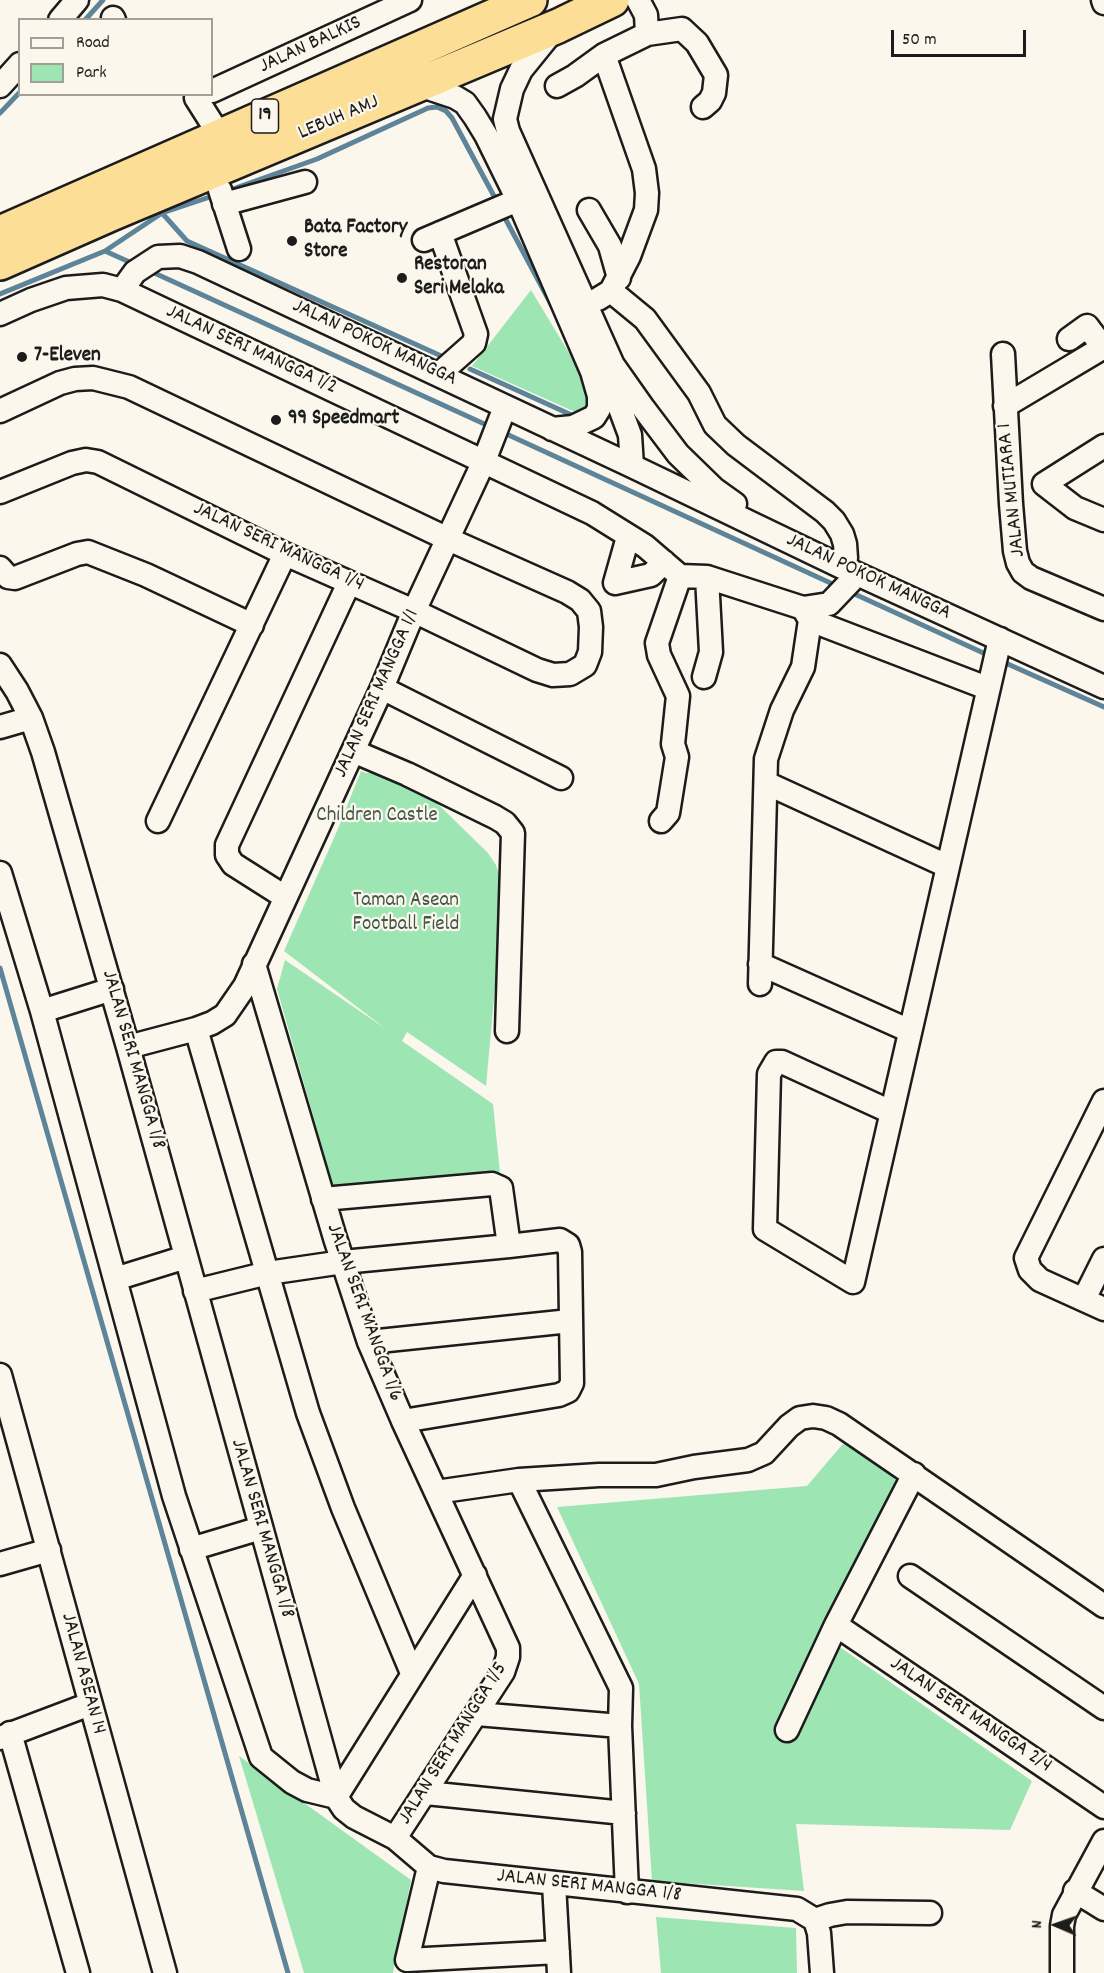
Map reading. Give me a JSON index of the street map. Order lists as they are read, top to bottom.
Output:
{
  "streets": {
    "highway": ["19", "LEBUH AMJ"],
    "street": [
      "JALAN BALKIS",
      "JALAN POKOK MANGGA",
      "JALAN SERI MANGGA 1/2",
      "JALAN MUTIARA 1",
      "JALAN SERI MANGGA 1/4",
      "JALAN SERI MANGGA 1/1",
      "JALAN SERI MANGGA 1/8",
      "JALAN SERI MANGGA 1/6",
      "JALAN ASEAN 14",
      "JALAN SERI MANGGA 2/4",
      "JALAN SERI MANGGA 1/5"
    ]
  },
  "crossings": [
    ["JALAN BALKIS", "LEBUH AMJ"],
    ["JALAN POKOK MANGGA", "JALAN SERI MANGGA 1/2"],
    ["JALAN POKOK MANGGA", "JALAN SERI MANGGA 1/1"],
    ["JALAN SERI MANGGA 1/2", "JALAN SERI MANGGA 1/1"],
    ["JALAN SERI MANGGA 1/4", "JALAN SERI MANGGA 1/1"],
    ["JALAN SERI MANGGA 1/1", "JALAN SERI MANGGA 1/8"],
    ["JALAN SERI MANGGA 1/1", "JALAN SERI MANGGA 1/6"],
    ["JALAN SERI MANGGA 1/8", "JALAN SERI MANGGA 1/5"],
    ["JALAN SERI MANGGA 1/6", "JALAN SERI MANGGA 1/5"]
  ],
  "parks": ["Children Castle", "Taman Asean Football Field"],
  "places": [
    "Bata Factory Store",
    "Restoran Seri Melaka",
    "7-Eleven",
    "99 Speedmart"
  ],
  "legend": ["Road", "Park"],
  "scale_bar": "50 m",
  "north": "left"
}
